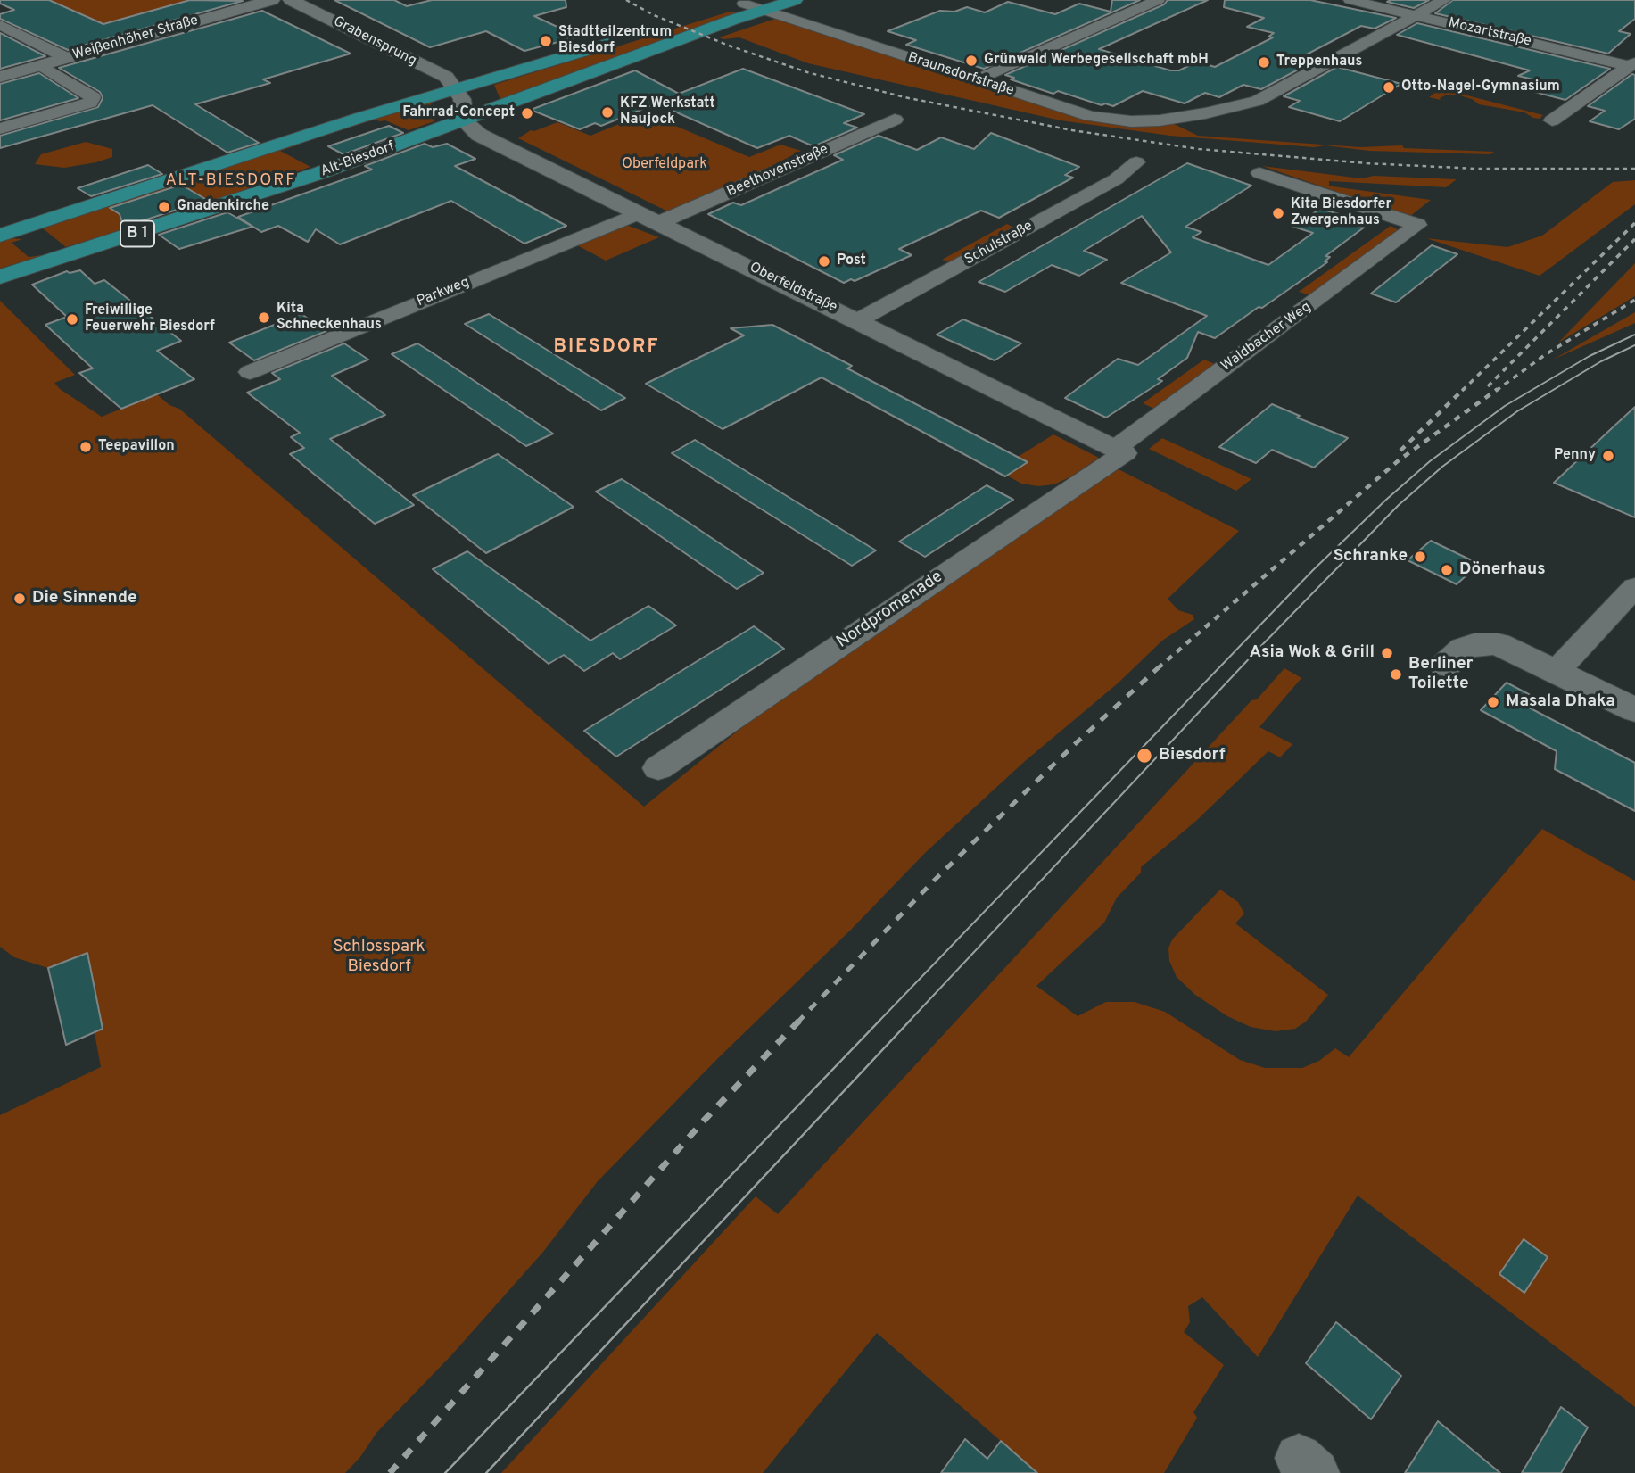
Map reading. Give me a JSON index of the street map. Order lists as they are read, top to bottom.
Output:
{
  "streets": {
    "main road": ["Alt-Biesdorf", "B 1"],
    "street": [
      "Mozartstraße",
      "Weißenhöher Straße",
      "Grabensprung",
      "Braunsdorfstraße",
      "Beethovenstraße",
      "Schulstraße",
      "Oberfeldstraße",
      "Parkweg",
      "Waldbacher Weg",
      "Nordpromenade"
    ]
  },
  "crossings": [
    ["Mozartstraße", "Braunsdorfstraße"],
    ["Grabensprung", "B 1"],
    ["Braunsdorfstraße", "Alt-Biesdorf"],
    ["Alt-Biesdorf", "Oberfeldstraße"],
    ["Beethovenstraße", "Oberfeldstraße"],
    ["Schulstraße", "Oberfeldstraße"],
    ["Oberfeldstraße", "Parkweg"],
    ["Oberfeldstraße", "Waldbacher Weg"],
    ["Oberfeldstraße", "Nordpromenade"],
    ["Waldbacher Weg", "Nordpromenade"]
  ],
  "districts": ["ALT-BIESDORF", "BIESDORF"],
  "parks": ["Oberfeldpark", "Schlosspark Biesdorf"],
  "places": [
    "Stadtteilzentrum Biesdorf",
    "Grünwald Werbegesellschaft mbH",
    "Treppenhaus",
    "Otto-Nagel-Gymnasium",
    "KFZ Werkstatt Naujock",
    "Fahrrad-Concept",
    "Gnadenkirche",
    "Kita Biesdorfer Zwergenhaus",
    "Post",
    "Kita Schneckenhaus",
    "Freiwillige Feuerwehr Biesdorf",
    "Teepavillon",
    "Penny",
    "Schranke",
    "Dönerhaus",
    "Die Sinnende",
    "Asia Wok & Grill",
    "Berliner Toilette",
    "Masala Dhaka",
    "Biesdorf"
  ]
}
